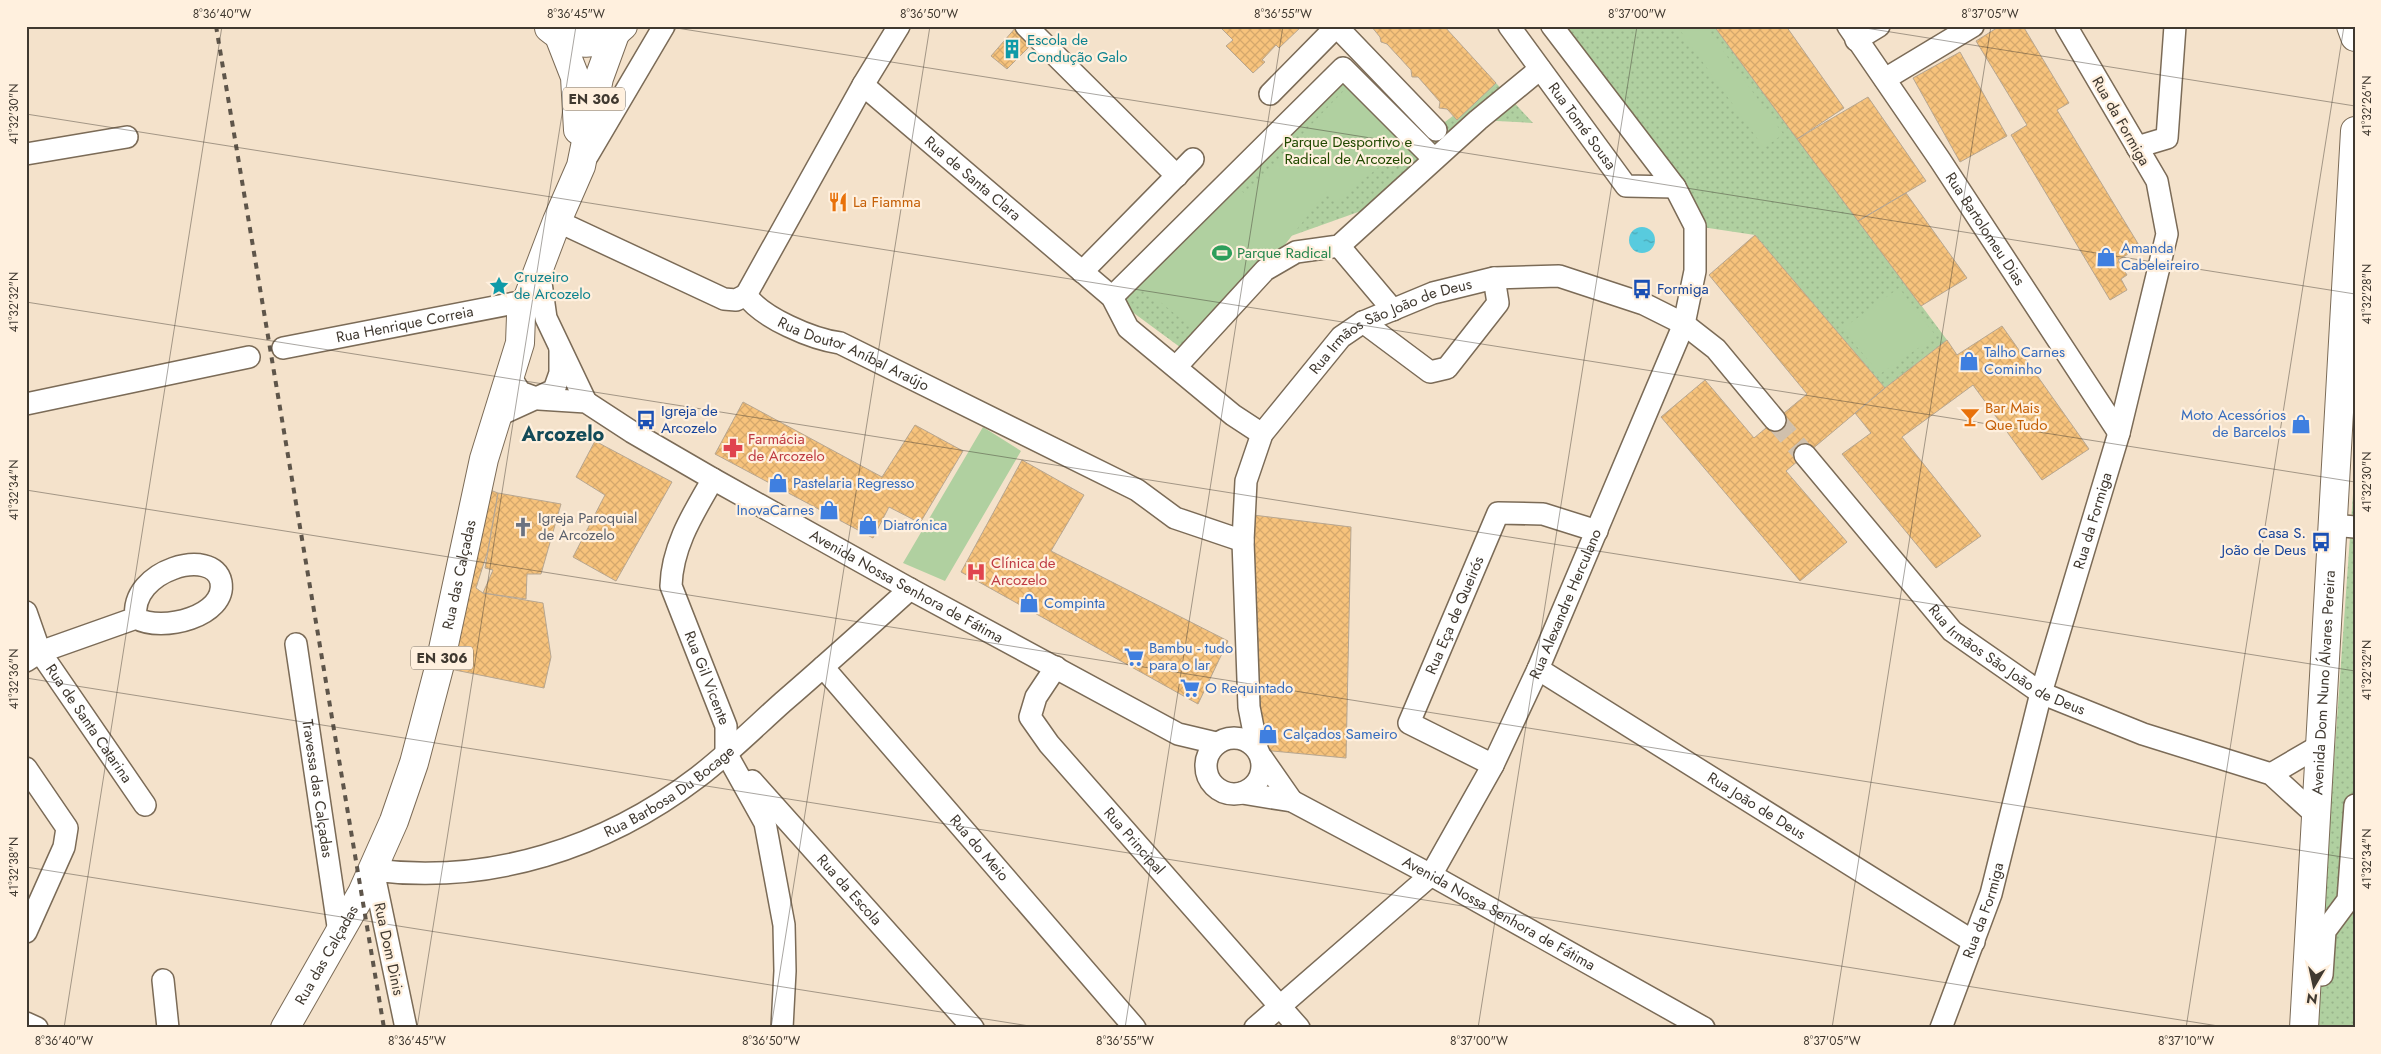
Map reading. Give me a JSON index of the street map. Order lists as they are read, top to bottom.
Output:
{
  "streets": {
    "main road": ["EN 306", "Rua das Calçadas", "Avenida Dom Nuno Álvares Pereira"],
    "street": [
      "Rua da Formiga",
      "Rua Tomé Sousa",
      "Rua de Santa Clara",
      "Rua Bartolomeu Dias",
      "Rua Henrique Correia",
      "Rua Irmãos São João de Deus",
      "Rua Doutor Aníbal Araújo",
      "Avenida Nossa Senhora de Fátima",
      "Rua Alexandre Herculano",
      "Rua Eça de Queirós",
      "Rua Gil Vicente",
      "Rua de Santa Catarina",
      "Travessa das Calçadas",
      "Rua Barbosa Du Bocage",
      "Rua João de Deus",
      "Rua Principal",
      "Rua do Meio",
      "Rua da Escola",
      "Rua Dom Dinis"
    ]
  },
  "crossings": [
    ["EN 306", "Rua das Calçadas"],
    ["Rua da Formiga", "Rua Bartolomeu Dias"],
    ["Rua da Formiga", "Rua Irmãos São João de Deus"],
    ["Rua da Formiga", "Rua João de Deus"],
    ["Rua de Santa Clara", "Rua Irmãos São João de Deus"],
    ["Rua Henrique Correia", "Rua das Calçadas"],
    ["Rua Irmãos São João de Deus", "Rua Doutor Aníbal Araújo"],
    ["Rua Irmãos São João de Deus", "Avenida Nossa Senhora de Fátima"],
    ["Rua Irmãos São João de Deus", "Rua Alexandre Herculano"],
    ["Rua Irmãos São João de Deus", "Avenida Dom Nuno Álvares Pereira"],
    ["Rua das Calçadas", "Travessa das Calçadas"],
    ["Rua das Calçadas", "Rua Barbosa Du Bocage"],
    ["Rua das Calçadas", "Rua Dom Dinis"],
    ["Avenida Nossa Senhora de Fátima", "Rua Alexandre Herculano"],
    ["Avenida Nossa Senhora de Fátima", "Rua Gil Vicente"],
    ["Avenida Nossa Senhora de Fátima", "Rua Barbosa Du Bocage"],
    ["Avenida Nossa Senhora de Fátima", "Rua Principal"],
    ["Rua Alexandre Herculano", "Rua Eça de Queirós"],
    ["Rua Alexandre Herculano", "Rua João de Deus"],
    ["Rua Alexandre Herculano", "Rua Principal"],
    ["Rua Gil Vicente", "Rua Barbosa Du Bocage"],
    ["Rua Gil Vicente", "Rua da Escola"],
    ["Rua Barbosa Du Bocage", "Rua do Meio"],
    ["Rua Barbosa Du Bocage", "Rua da Escola"],
    ["Rua Barbosa Du Bocage", "Rua Dom Dinis"]
  ],
  "districts": ["Arcozelo"],
  "parks": ["Parque Desportivo e Radical de Arcozelo"],
  "places": {
    "building": ["Escola de Condução Galo"],
    "restaurant": ["La Fiamma"],
    "sports": ["Parque Radical"],
    "shop": [
      "Amanda Cabeleireiro",
      "Talho Carnes Cominho",
      "Moto Acessórios de Barcelos",
      "Pastelaria Regresso",
      "InovaCarnes",
      "Diatrónica",
      "Compinta",
      "Calçados Sameiro"
    ],
    "place": ["Cruzeiro de Arcozelo"],
    "bus stop": ["Formiga", "Igreja de Arcozelo", "Casa S. João de Deus"],
    "bar": ["Bar Mais Que Tudo"],
    "pharmacy": ["Farmácia de Arcozelo"],
    "church": ["Igreja Paroquial de Arcozelo"],
    "hospital": ["Clínica de Arcozelo"],
    "supermarket": ["Bambu - tudo para o lar", "O Requintado"]
  },
  "north": "bottom",
  "coordinates": [
    "8°36'40\"W",
    "8°36'45\"W",
    "8°36'50\"W",
    "8°36'55\"W",
    "8°37'00\"W",
    "8°37'05\"W",
    "41°32'26\"N",
    "41°32'30\"N",
    "41°32'28\"N",
    "41°32'32\"N",
    "41°32'34\"N",
    "41°32'36\"N",
    "41°32'38\"N",
    "8°37'10\"W"
  ]
}
